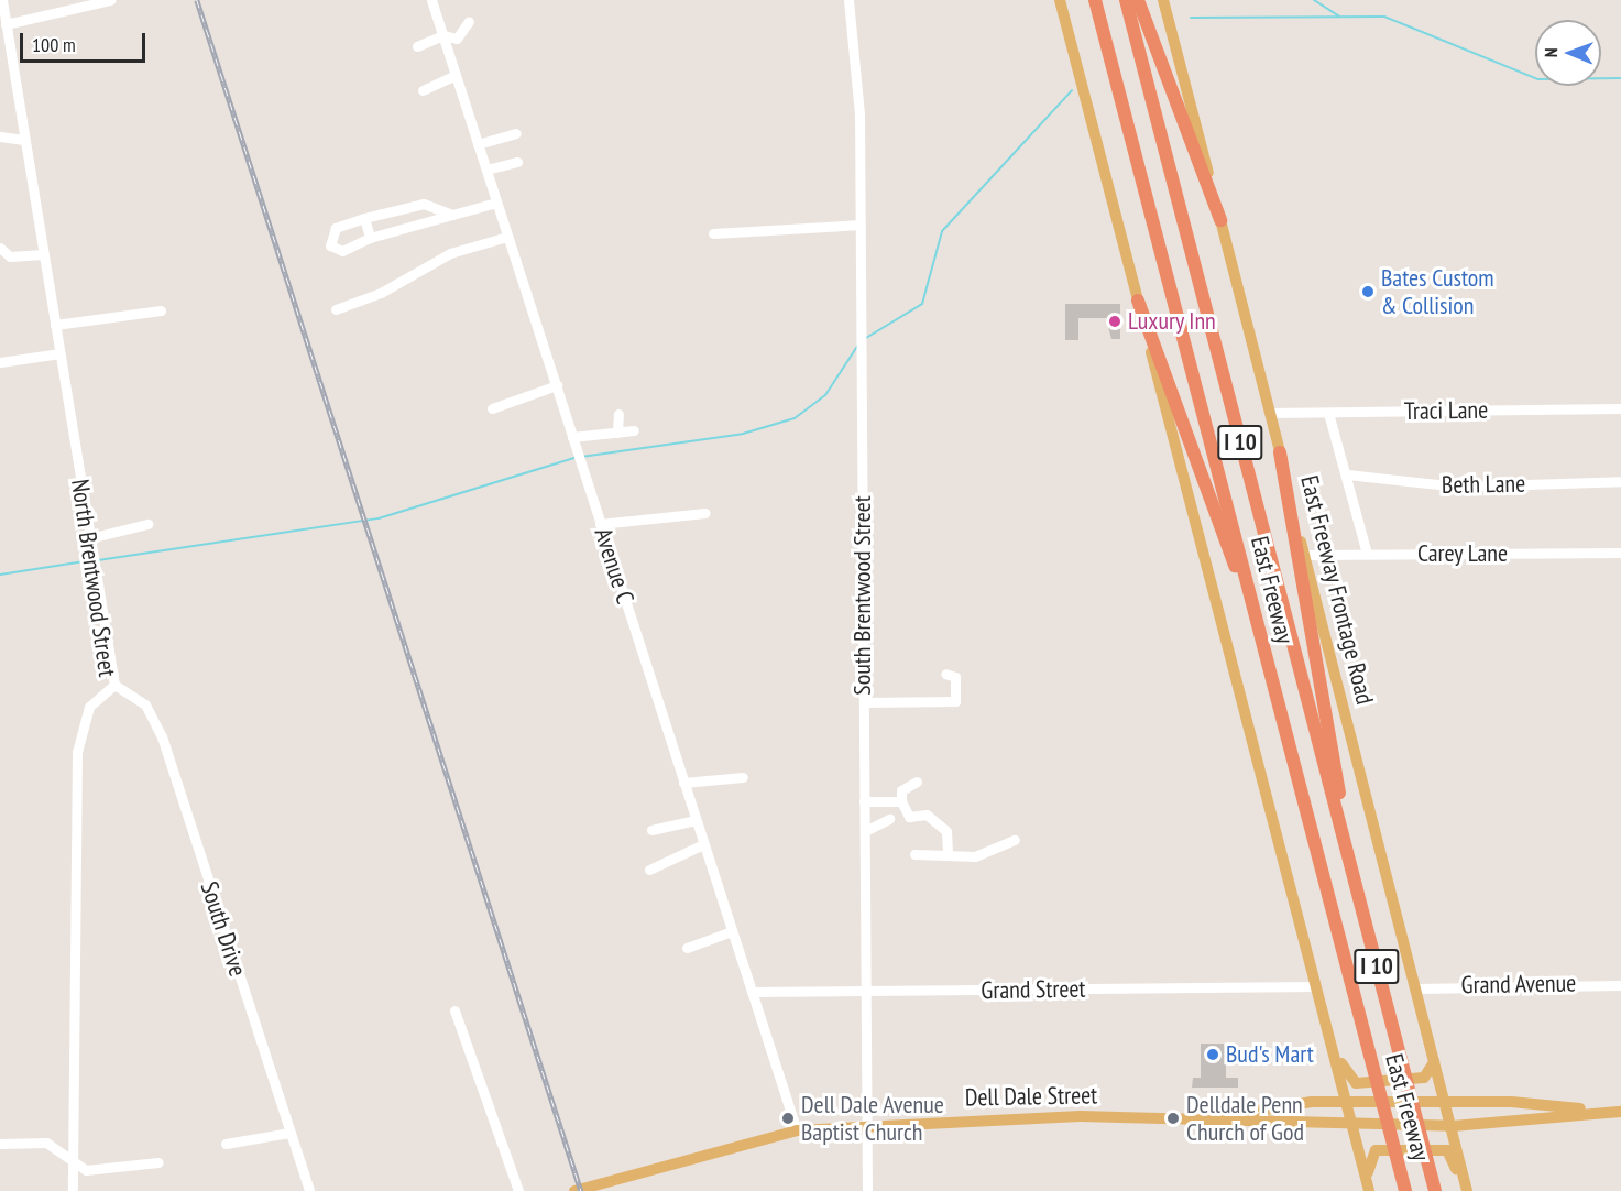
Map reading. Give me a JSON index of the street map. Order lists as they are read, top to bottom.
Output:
{
  "streets": {
    "highway": ["I 10", "East Freeway"],
    "main road": ["East Freeway Frontage Road", "Dell Dale Street"],
    "street": [
      "Traci Lane",
      "Beth Lane",
      "Carey Lane",
      "Avenue C",
      "North Brentwood Street",
      "South Brentwood Street",
      "South Drive",
      "Grand Avenue",
      "Grand Street"
    ]
  },
  "crossings": [
    ["Traci Lane", "East Freeway Frontage Road"],
    ["Carey Lane", "East Freeway Frontage Road"],
    ["Avenue C", "Grand Street"],
    ["Avenue C", "Dell Dale Street"],
    ["North Brentwood Street", "South Drive"],
    ["East Freeway Frontage Road", "Grand Avenue"],
    ["East Freeway Frontage Road", "Dell Dale Street"],
    ["South Brentwood Street", "Grand Street"],
    ["South Brentwood Street", "Dell Dale Street"]
  ],
  "places": [
    "Bates Custom & Collision",
    "Luxury Inn",
    "Bud's Mart",
    "Dell Dale Avenue Baptist Church",
    "Delldale Penn Church of God"
  ],
  "scale_bar": "100 m",
  "north": "left"
}
